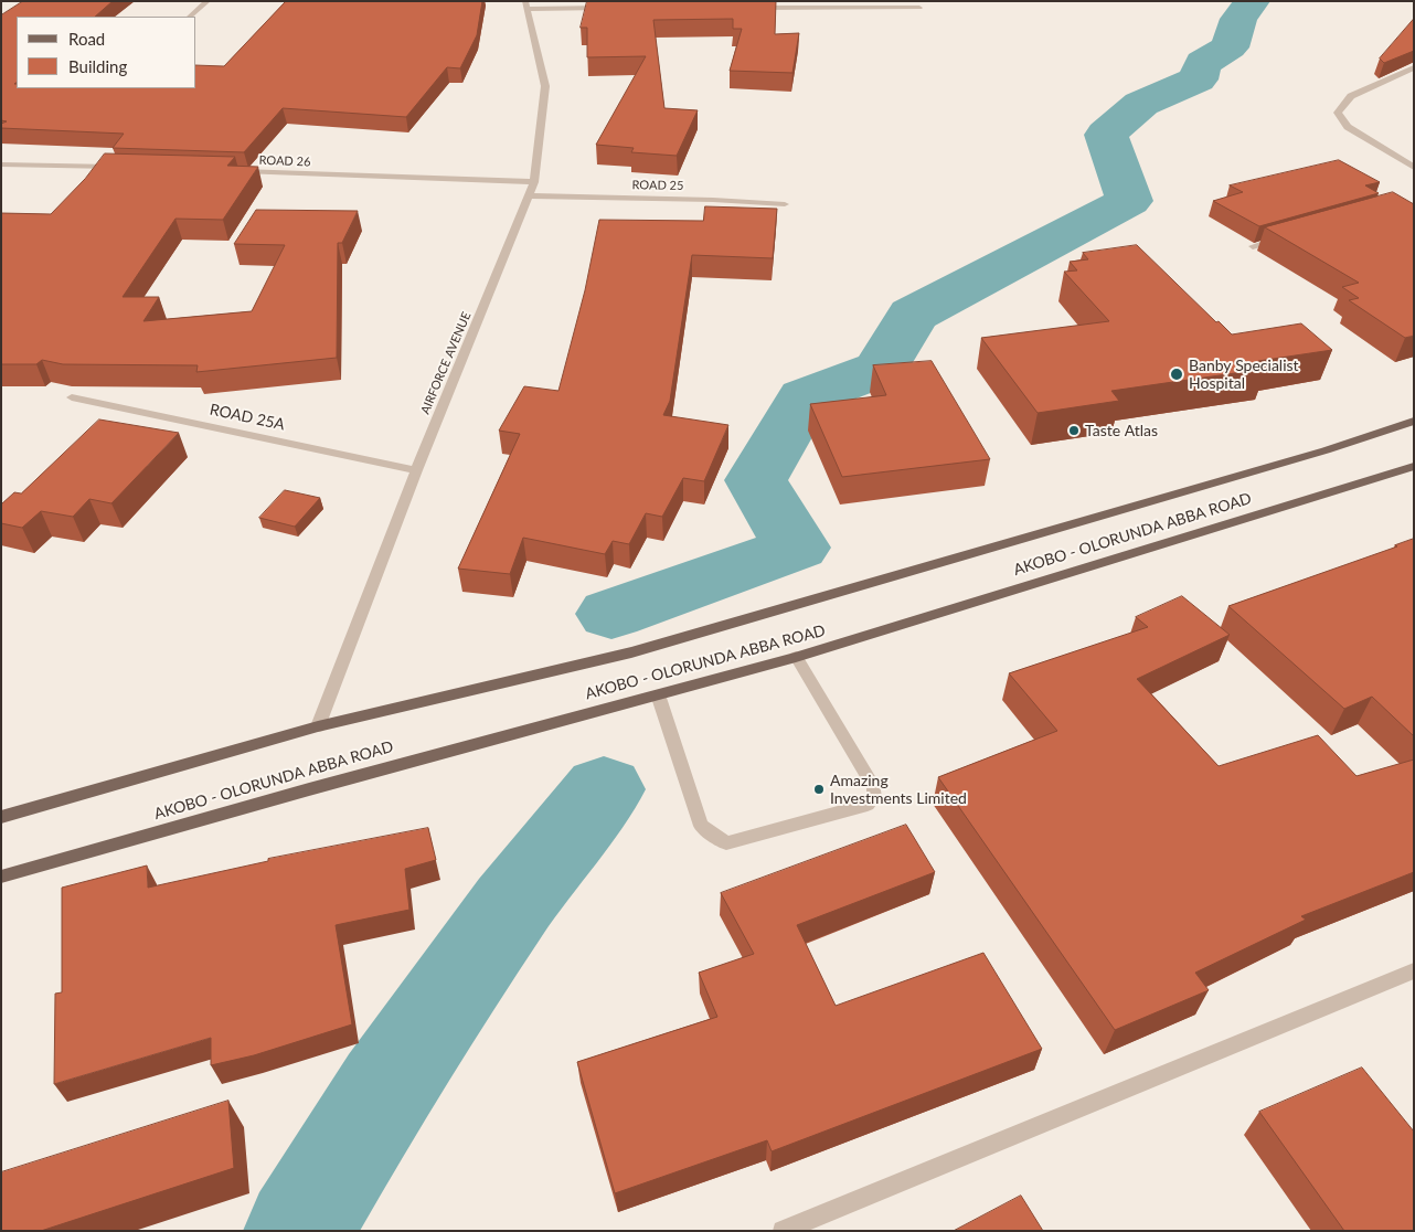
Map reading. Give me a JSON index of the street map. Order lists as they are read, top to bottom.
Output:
{
  "streets": {
    "main road": ["AKOBO - OLORUNDA ABBA ROAD"],
    "street": [
      "ROAD 26",
      "ROAD 25",
      "AIRFORCE AVENUE",
      "ROAD 25A"
    ]
  },
  "crossings": [
    ["ROAD 26", "AIRFORCE AVENUE"],
    ["ROAD 25", "AIRFORCE AVENUE"],
    ["AIRFORCE AVENUE", "ROAD 25A"],
    ["AIRFORCE AVENUE", "AKOBO - OLORUNDA ABBA ROAD"]
  ],
  "places": ["Banby Specialist Hospital", "Taste Atlas", "Amazing Investments Limited"],
  "legend": ["Road", "Building"]
}
